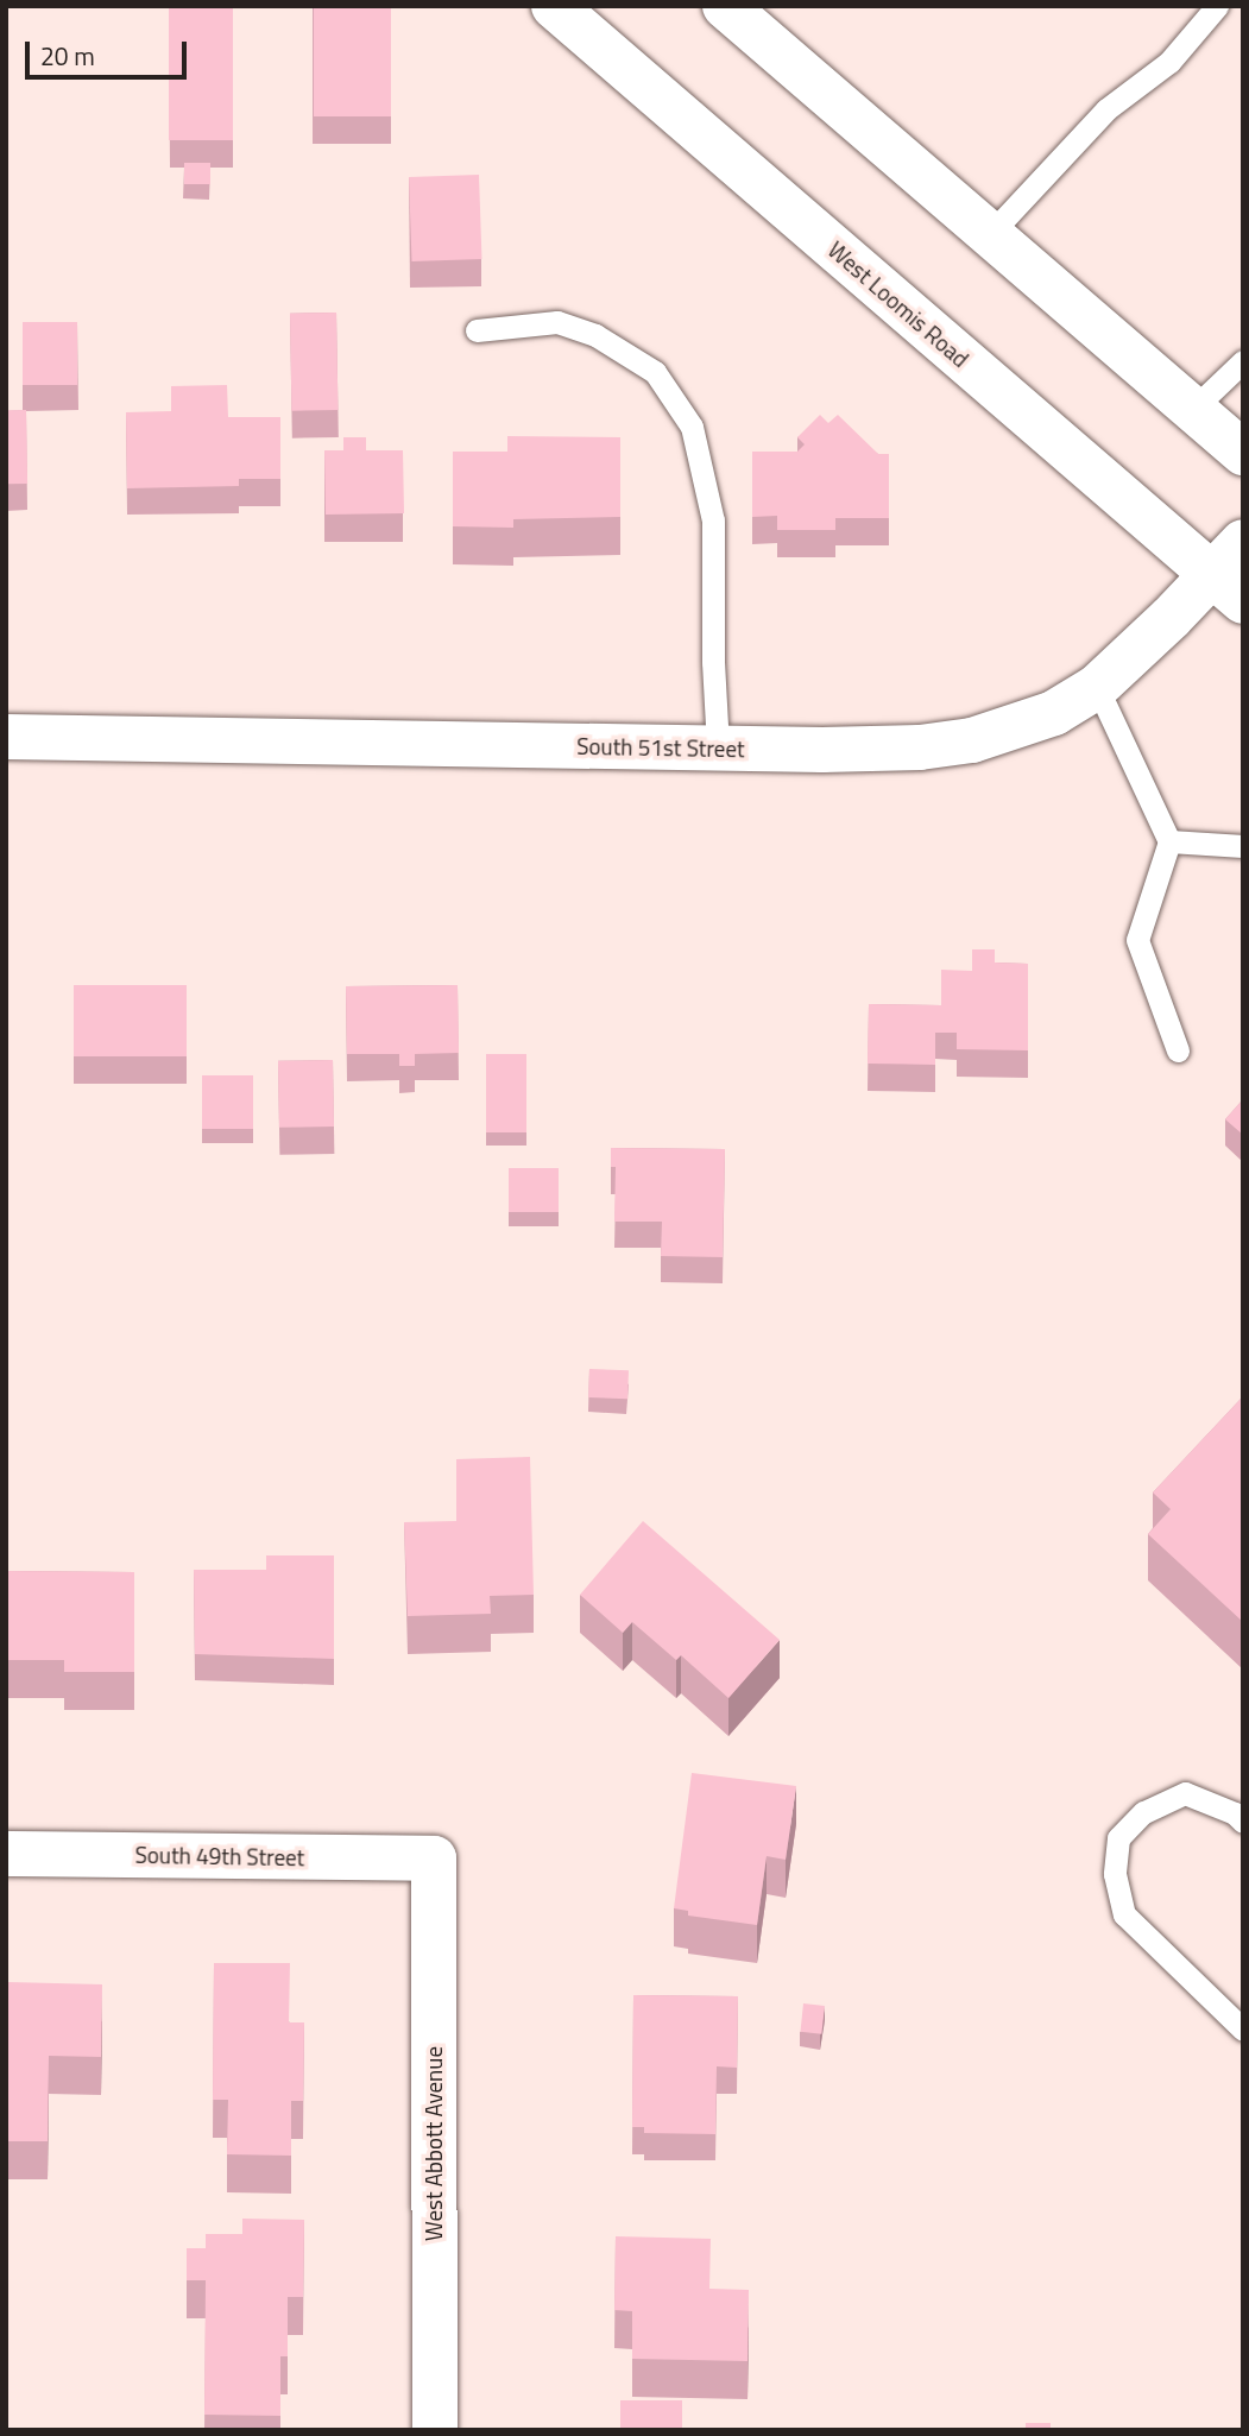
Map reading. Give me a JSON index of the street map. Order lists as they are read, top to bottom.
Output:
{
  "streets": {
    "street": [
      "West Loomis Road",
      "South 51st Street",
      "South 49th Street",
      "West Abbott Avenue"
    ]
  },
  "crossings": [
    ["West Loomis Road", "South 51st Street"],
    ["South 49th Street", "West Abbott Avenue"]
  ],
  "scale_bar": "20 m"
}
